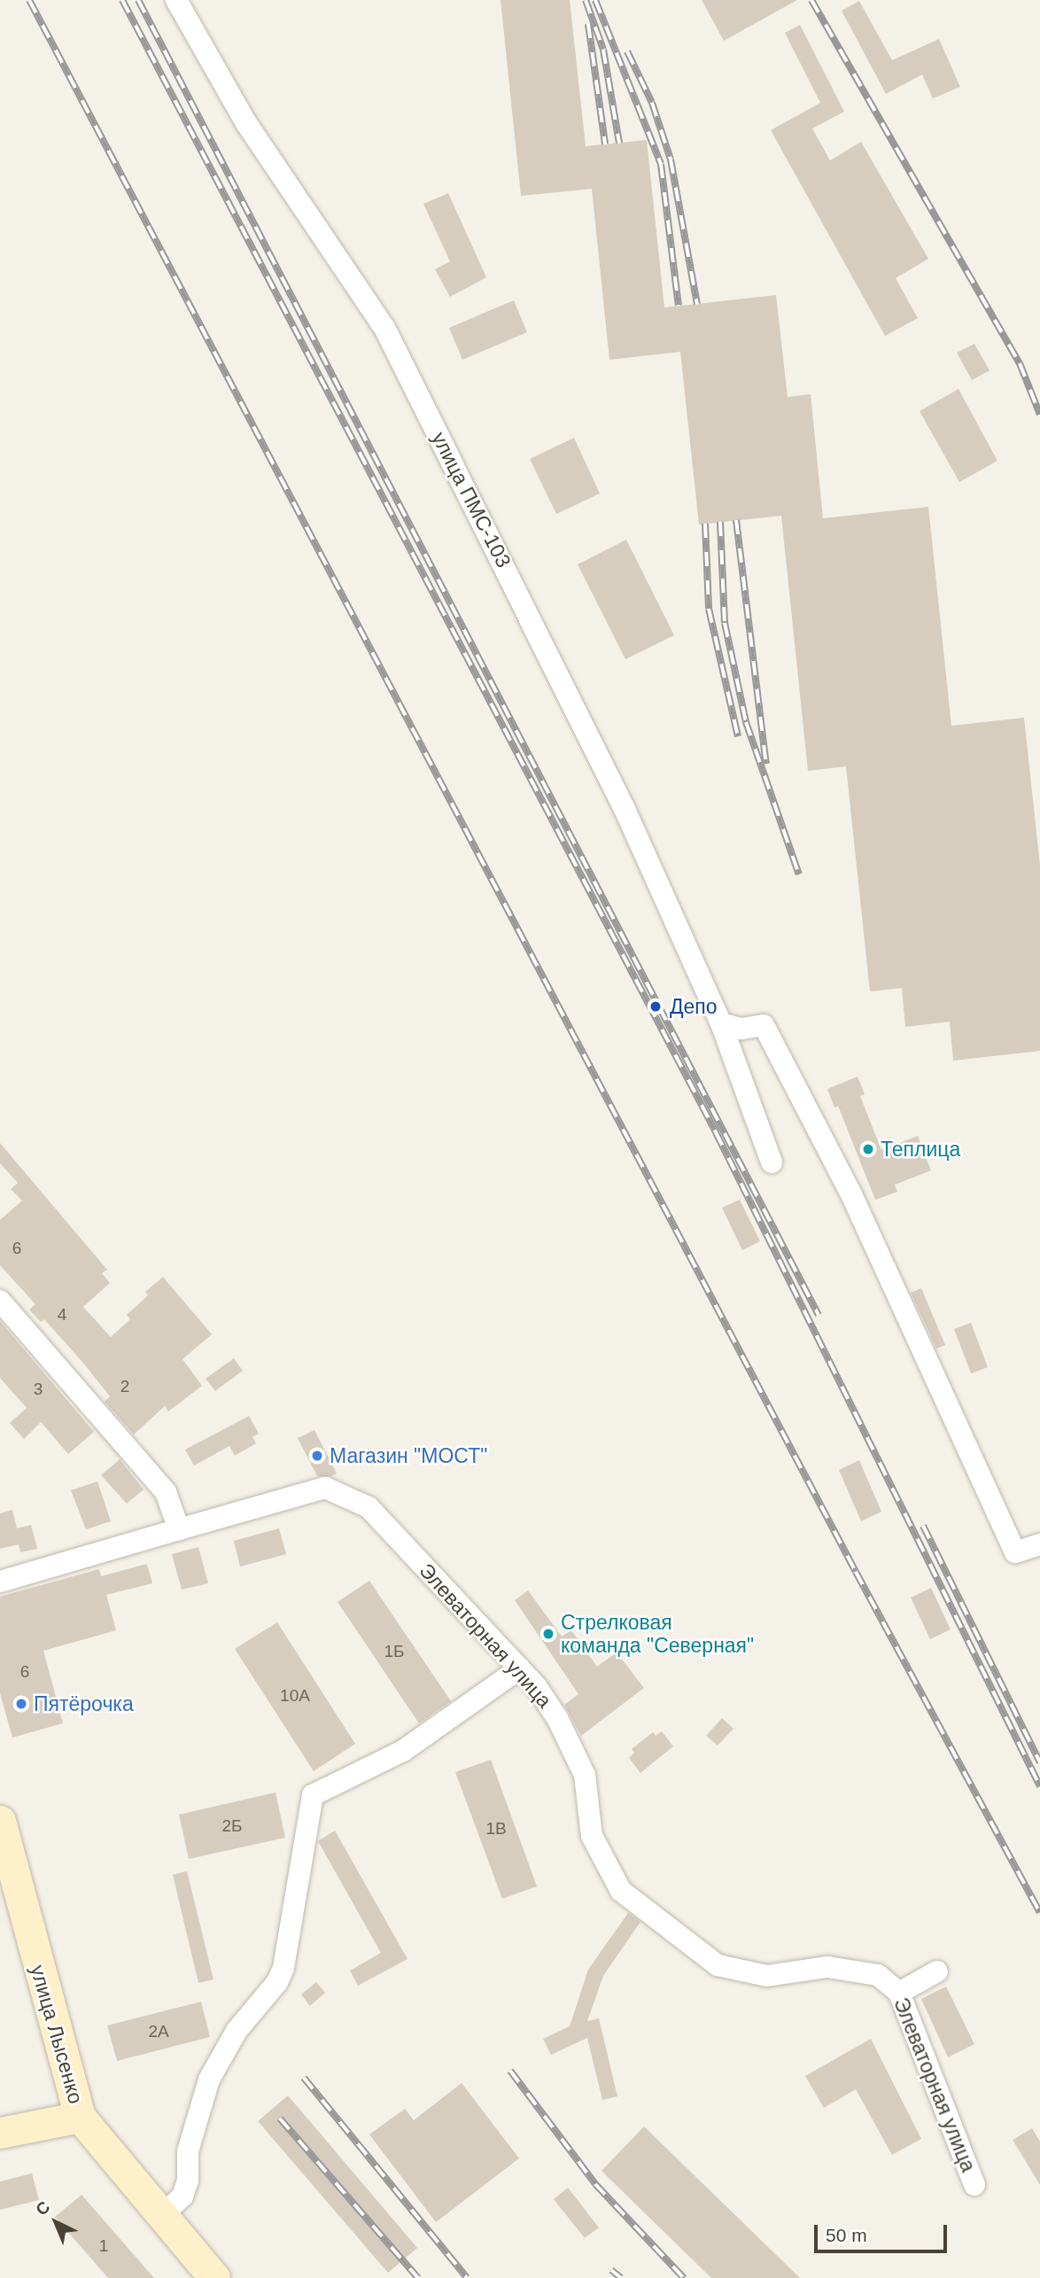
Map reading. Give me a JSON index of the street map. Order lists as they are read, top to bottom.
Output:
{
  "streets": {
    "main road": ["улица Лысенко"],
    "street": ["улица ПМС-103", "Элеваторная улица"]
  },
  "places": [
    "Депо",
    "Теплица",
    "Магазин \"МОСТ\"",
    "Стрелковая команда \"Северная\"",
    "Пятёрочка"
  ],
  "house_numbers": [
    "6",
    "4",
    "2",
    "3",
    "1Б",
    "6",
    "10А",
    "2Б",
    "1В",
    "2А",
    "1"
  ],
  "scale_bar": "50 m",
  "north": "top left"
}
